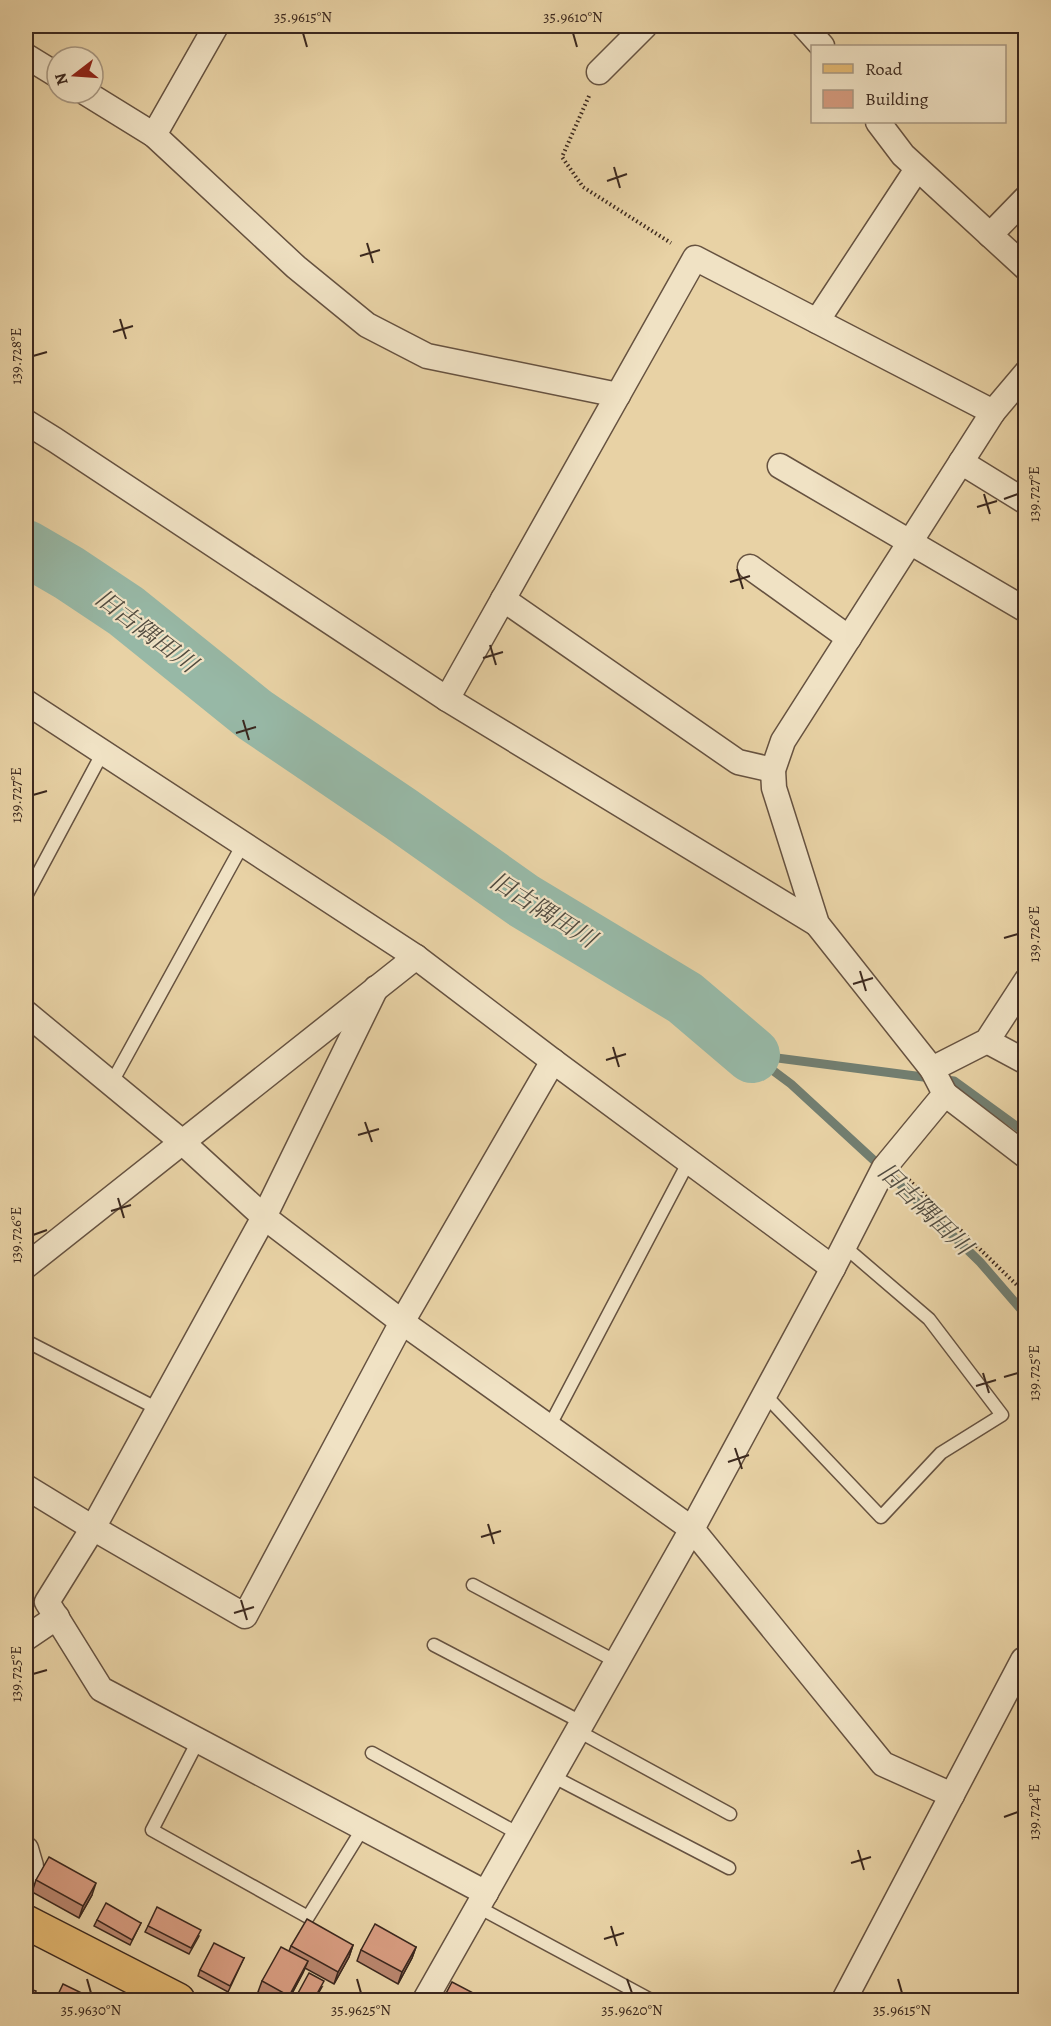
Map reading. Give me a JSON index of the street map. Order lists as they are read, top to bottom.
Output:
{
  "water": ["旧古隅田川"],
  "legend": ["Road", "Building"],
  "north": "left",
  "coordinates": [
    "35.9615°N",
    "35.9610°N",
    "139.728°E",
    "139.727°E",
    "139.726°E",
    "139.725°E",
    "139.724°E",
    "35.9630°N",
    "35.9625°N",
    "35.9620°N"
  ]
}
